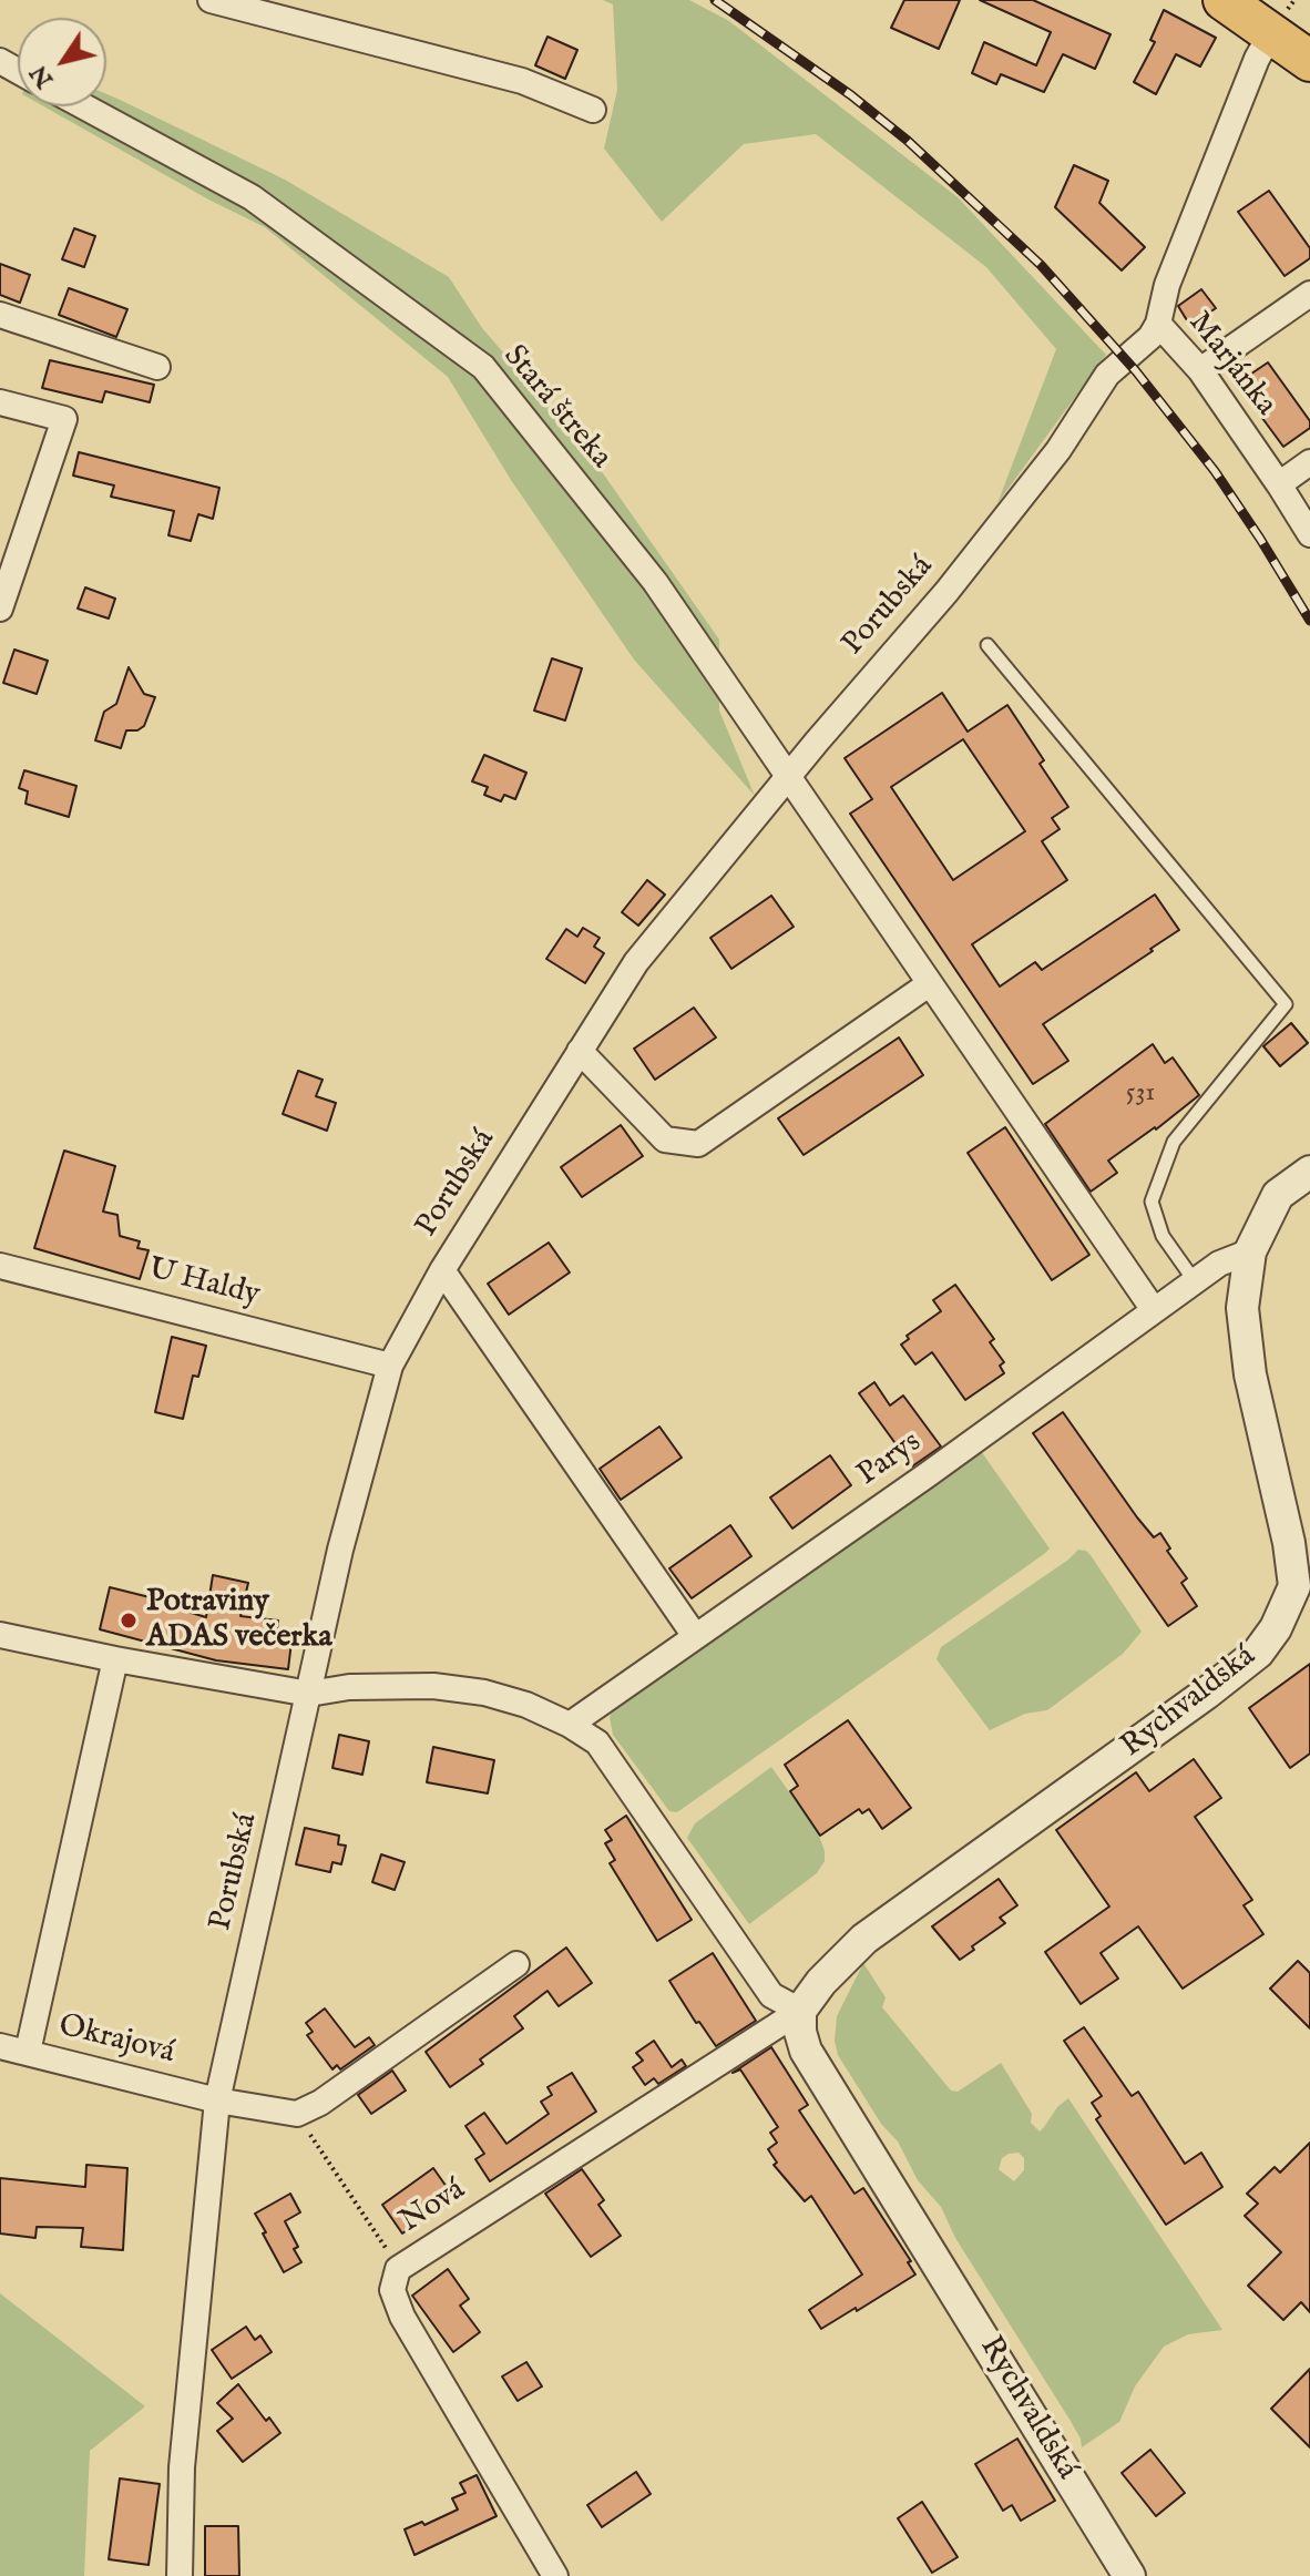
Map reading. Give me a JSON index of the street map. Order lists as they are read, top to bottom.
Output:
{
  "streets": {
    "street": [
      "Marjánka",
      "Stará štreka",
      "Porubská",
      "U Haldy",
      "Parys",
      "Rychvaldská",
      "Okrajová",
      "Nová"
    ]
  },
  "crossings": [
    ["Marjánka", "Porubská"],
    ["Stará štreka", "Porubská"],
    ["Stará štreka", "Parys"],
    ["Porubská", "U Haldy"],
    ["Porubská", "Okrajová"],
    ["Parys", "Rychvaldská"],
    ["Rychvaldská", "Nová"]
  ],
  "places": ["Potraviny ADAS večerka"],
  "house_numbers": ["531"],
  "north": "bottom left"
}
